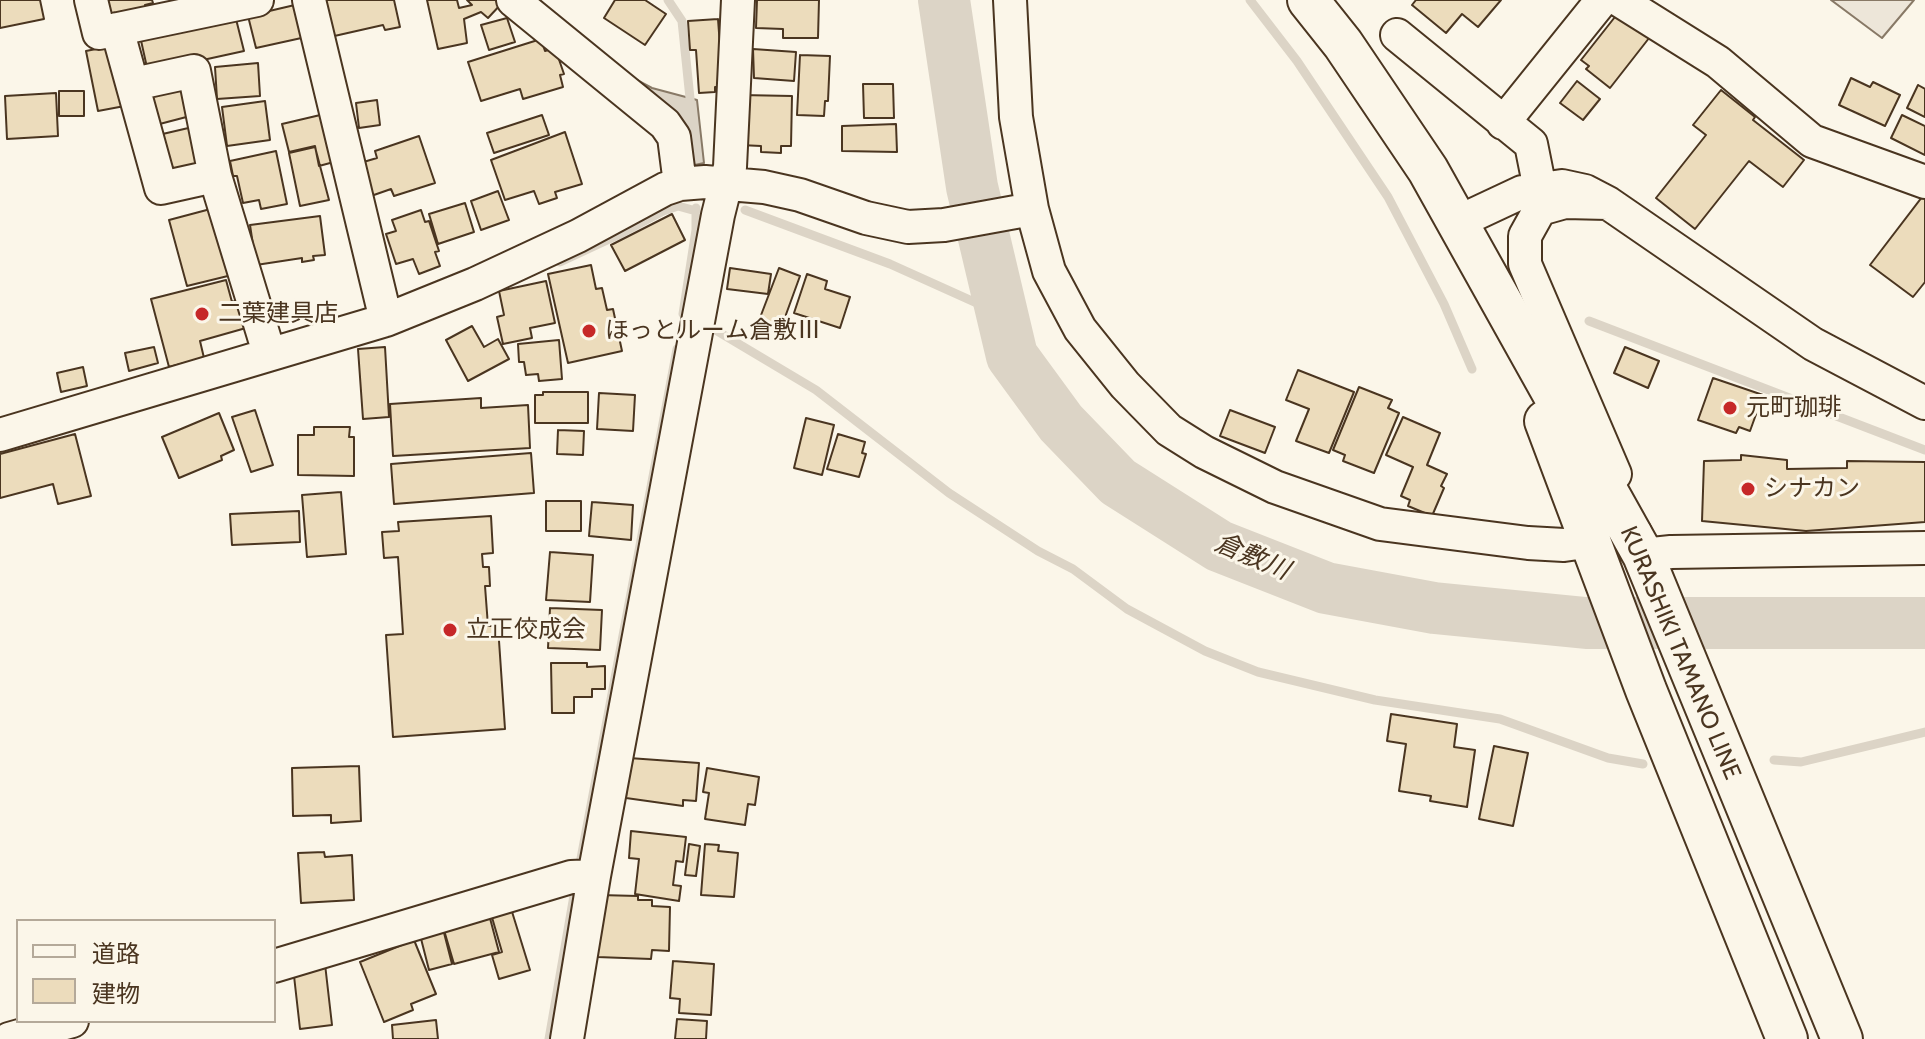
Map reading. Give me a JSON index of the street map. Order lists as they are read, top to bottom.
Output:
{
  "streets": {
    "main road": ["KURASHIKI TAMANO LINE"]
  },
  "water": ["倉敷川"],
  "places": [
    "二葉建具店",
    "ほっとルーム倉敷Ⅲ",
    "元町珈琲",
    "シナカン",
    "立正佼成会"
  ],
  "legend": ["道路", "建物"]
}
